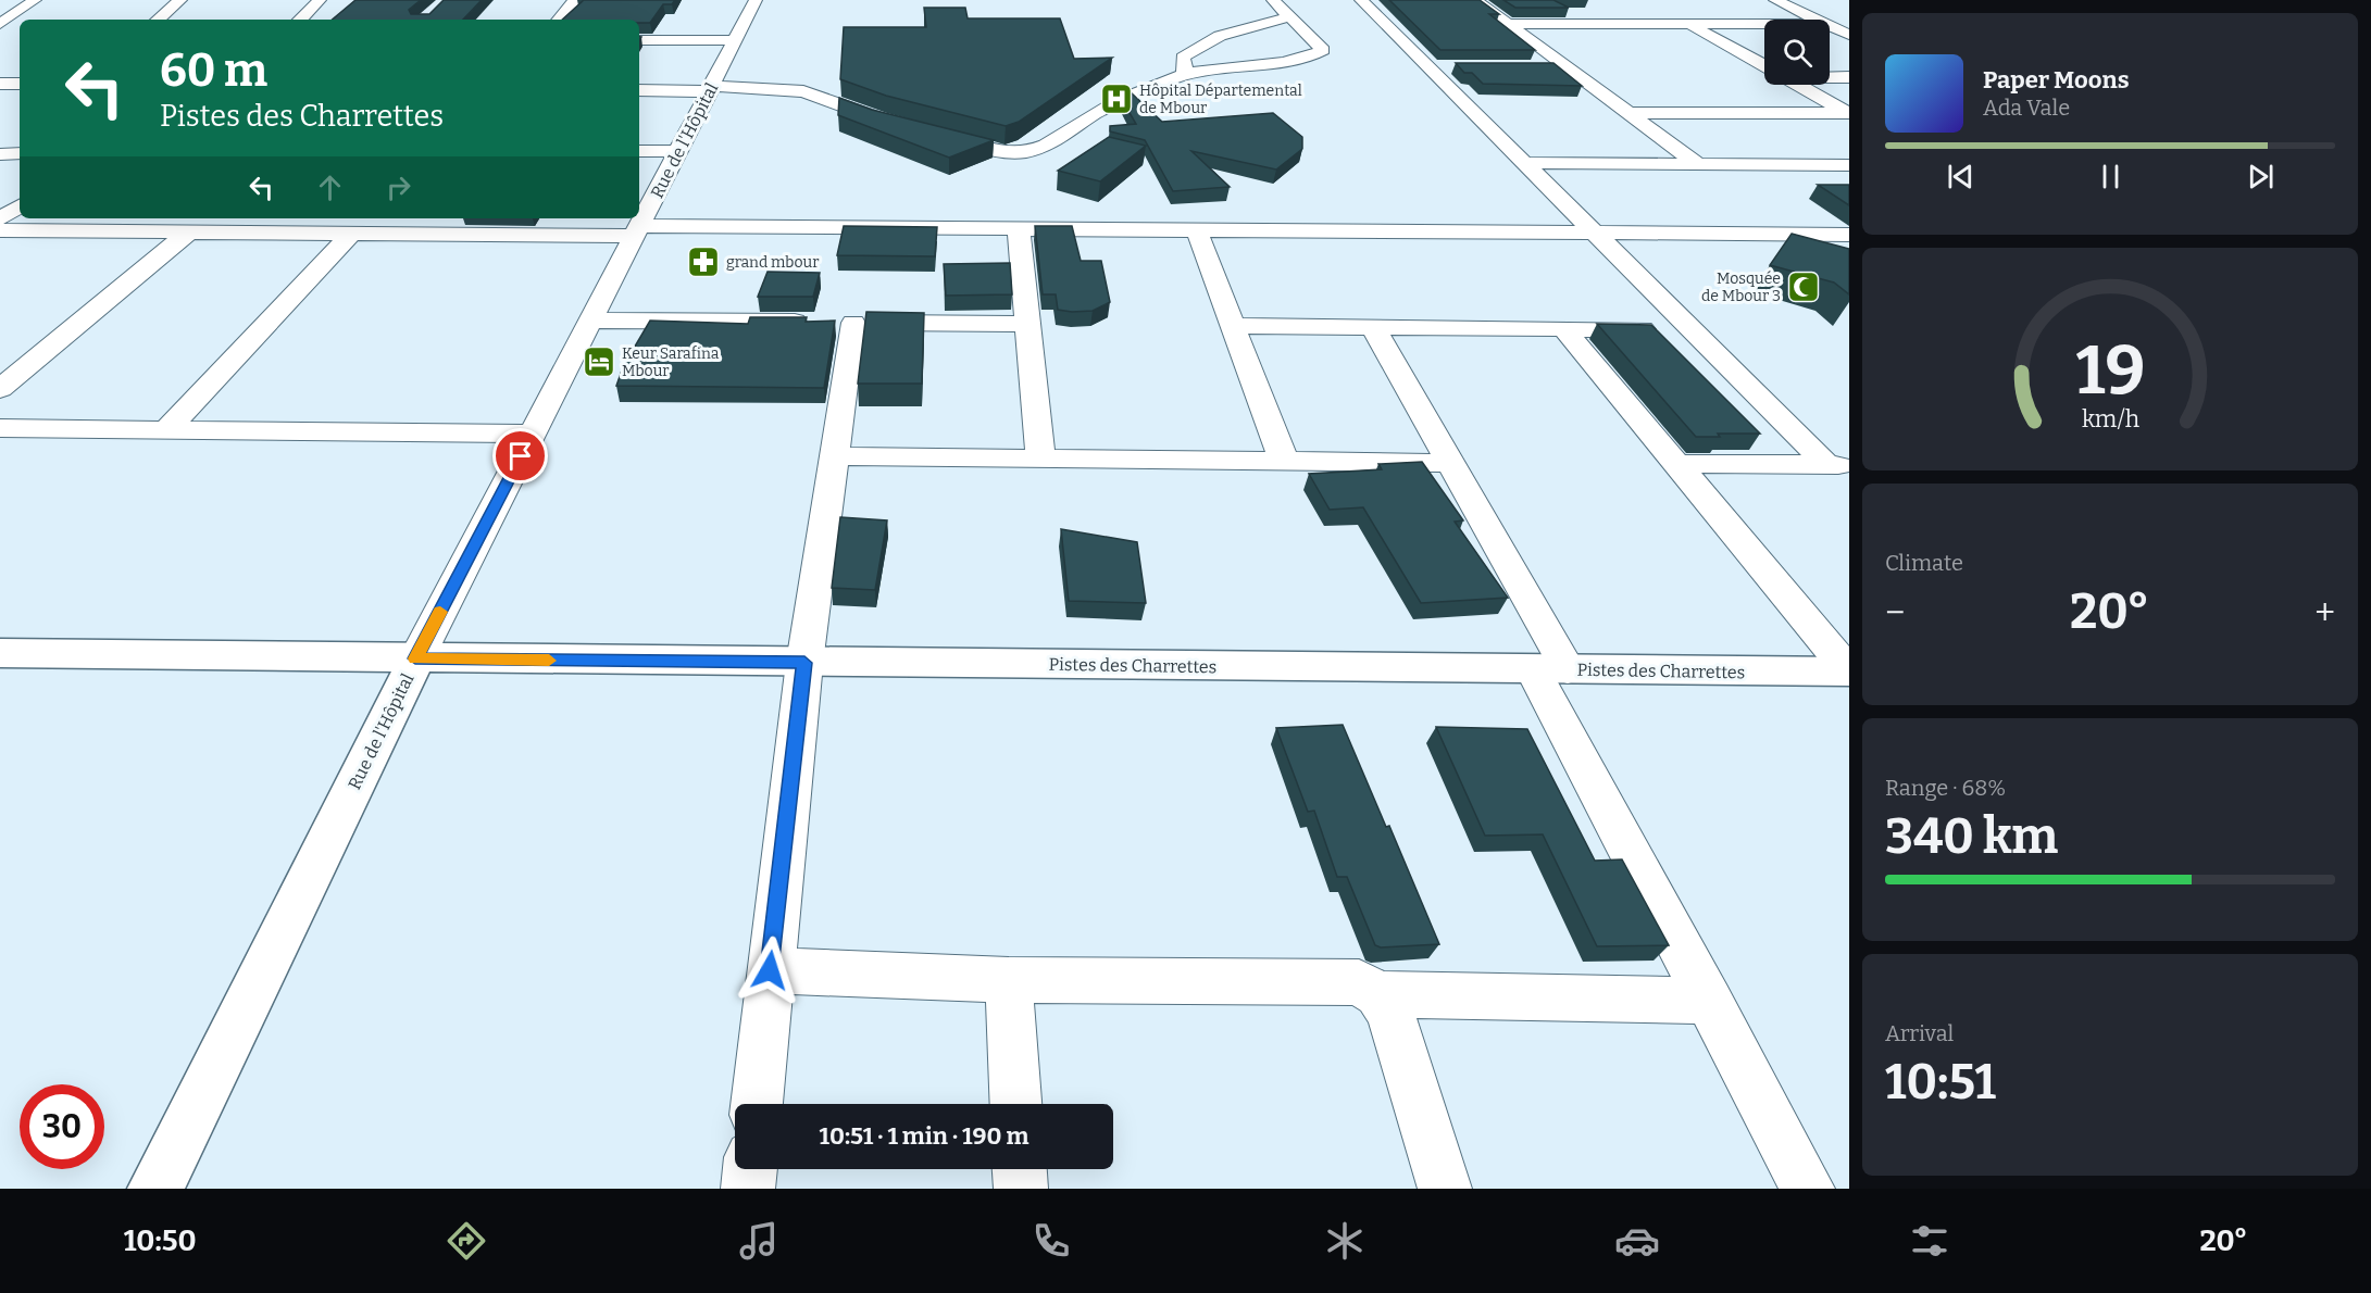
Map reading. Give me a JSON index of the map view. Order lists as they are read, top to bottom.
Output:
{
  "streets": {
    "main road": ["Rue de l'Hôpital", "Pistes des Charrettes"]
  },
  "crossings": [
    ["Rue de l'Hôpital", "Pistes des Charrettes"]
  ],
  "places": {
    "hospital": ["Hôpital Départemental de Mbour"],
    "pharmacy": ["grand mbour"],
    "mosque": ["Mosquée de Mbour 3"],
    "hotel": ["Keur Sarafina Mbour"]
  },
  "page": {
    "turn": ["60 m", "Pistes des Charrettes"],
    "song": ["Paper Moons", "Ada Vale"],
    "tile": [
      "Climate",
      ["Range · 68%", "340 km"],
      ["Arrival", "10:51"]
    ],
    "heat": ["−", "20°", "+"],
    "limit": "30",
    "trip": "10:51 · 1 min · 190 m",
    "tabs": ["10:50", "20°"],
    "gauge": ["19", "km/h"]
  }
}
